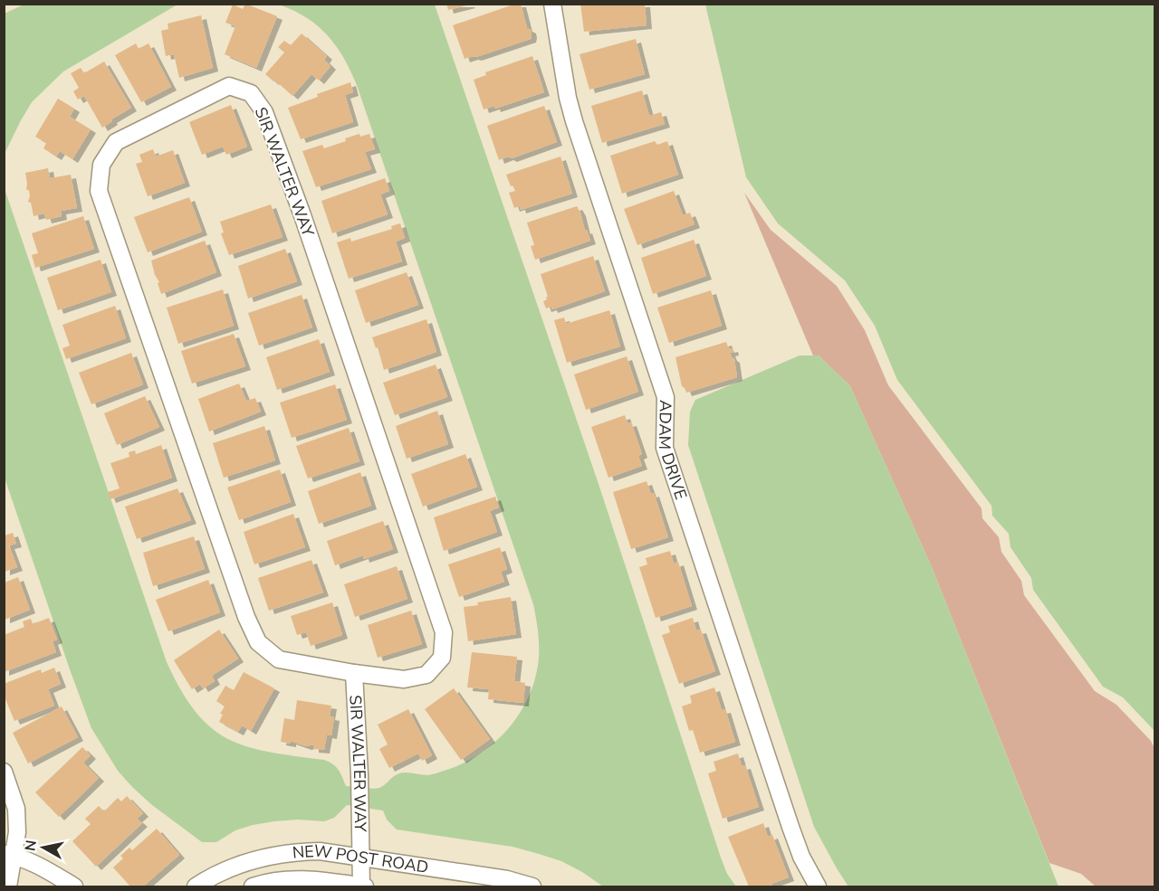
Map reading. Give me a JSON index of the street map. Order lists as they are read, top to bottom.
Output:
{
  "streets": {
    "street": ["SIR WALTER WAY", "ADAM DRIVE", "NEW POST ROAD"]
  },
  "crossings": [
    ["SIR WALTER WAY", "NEW POST ROAD"]
  ],
  "north": "left"
}
